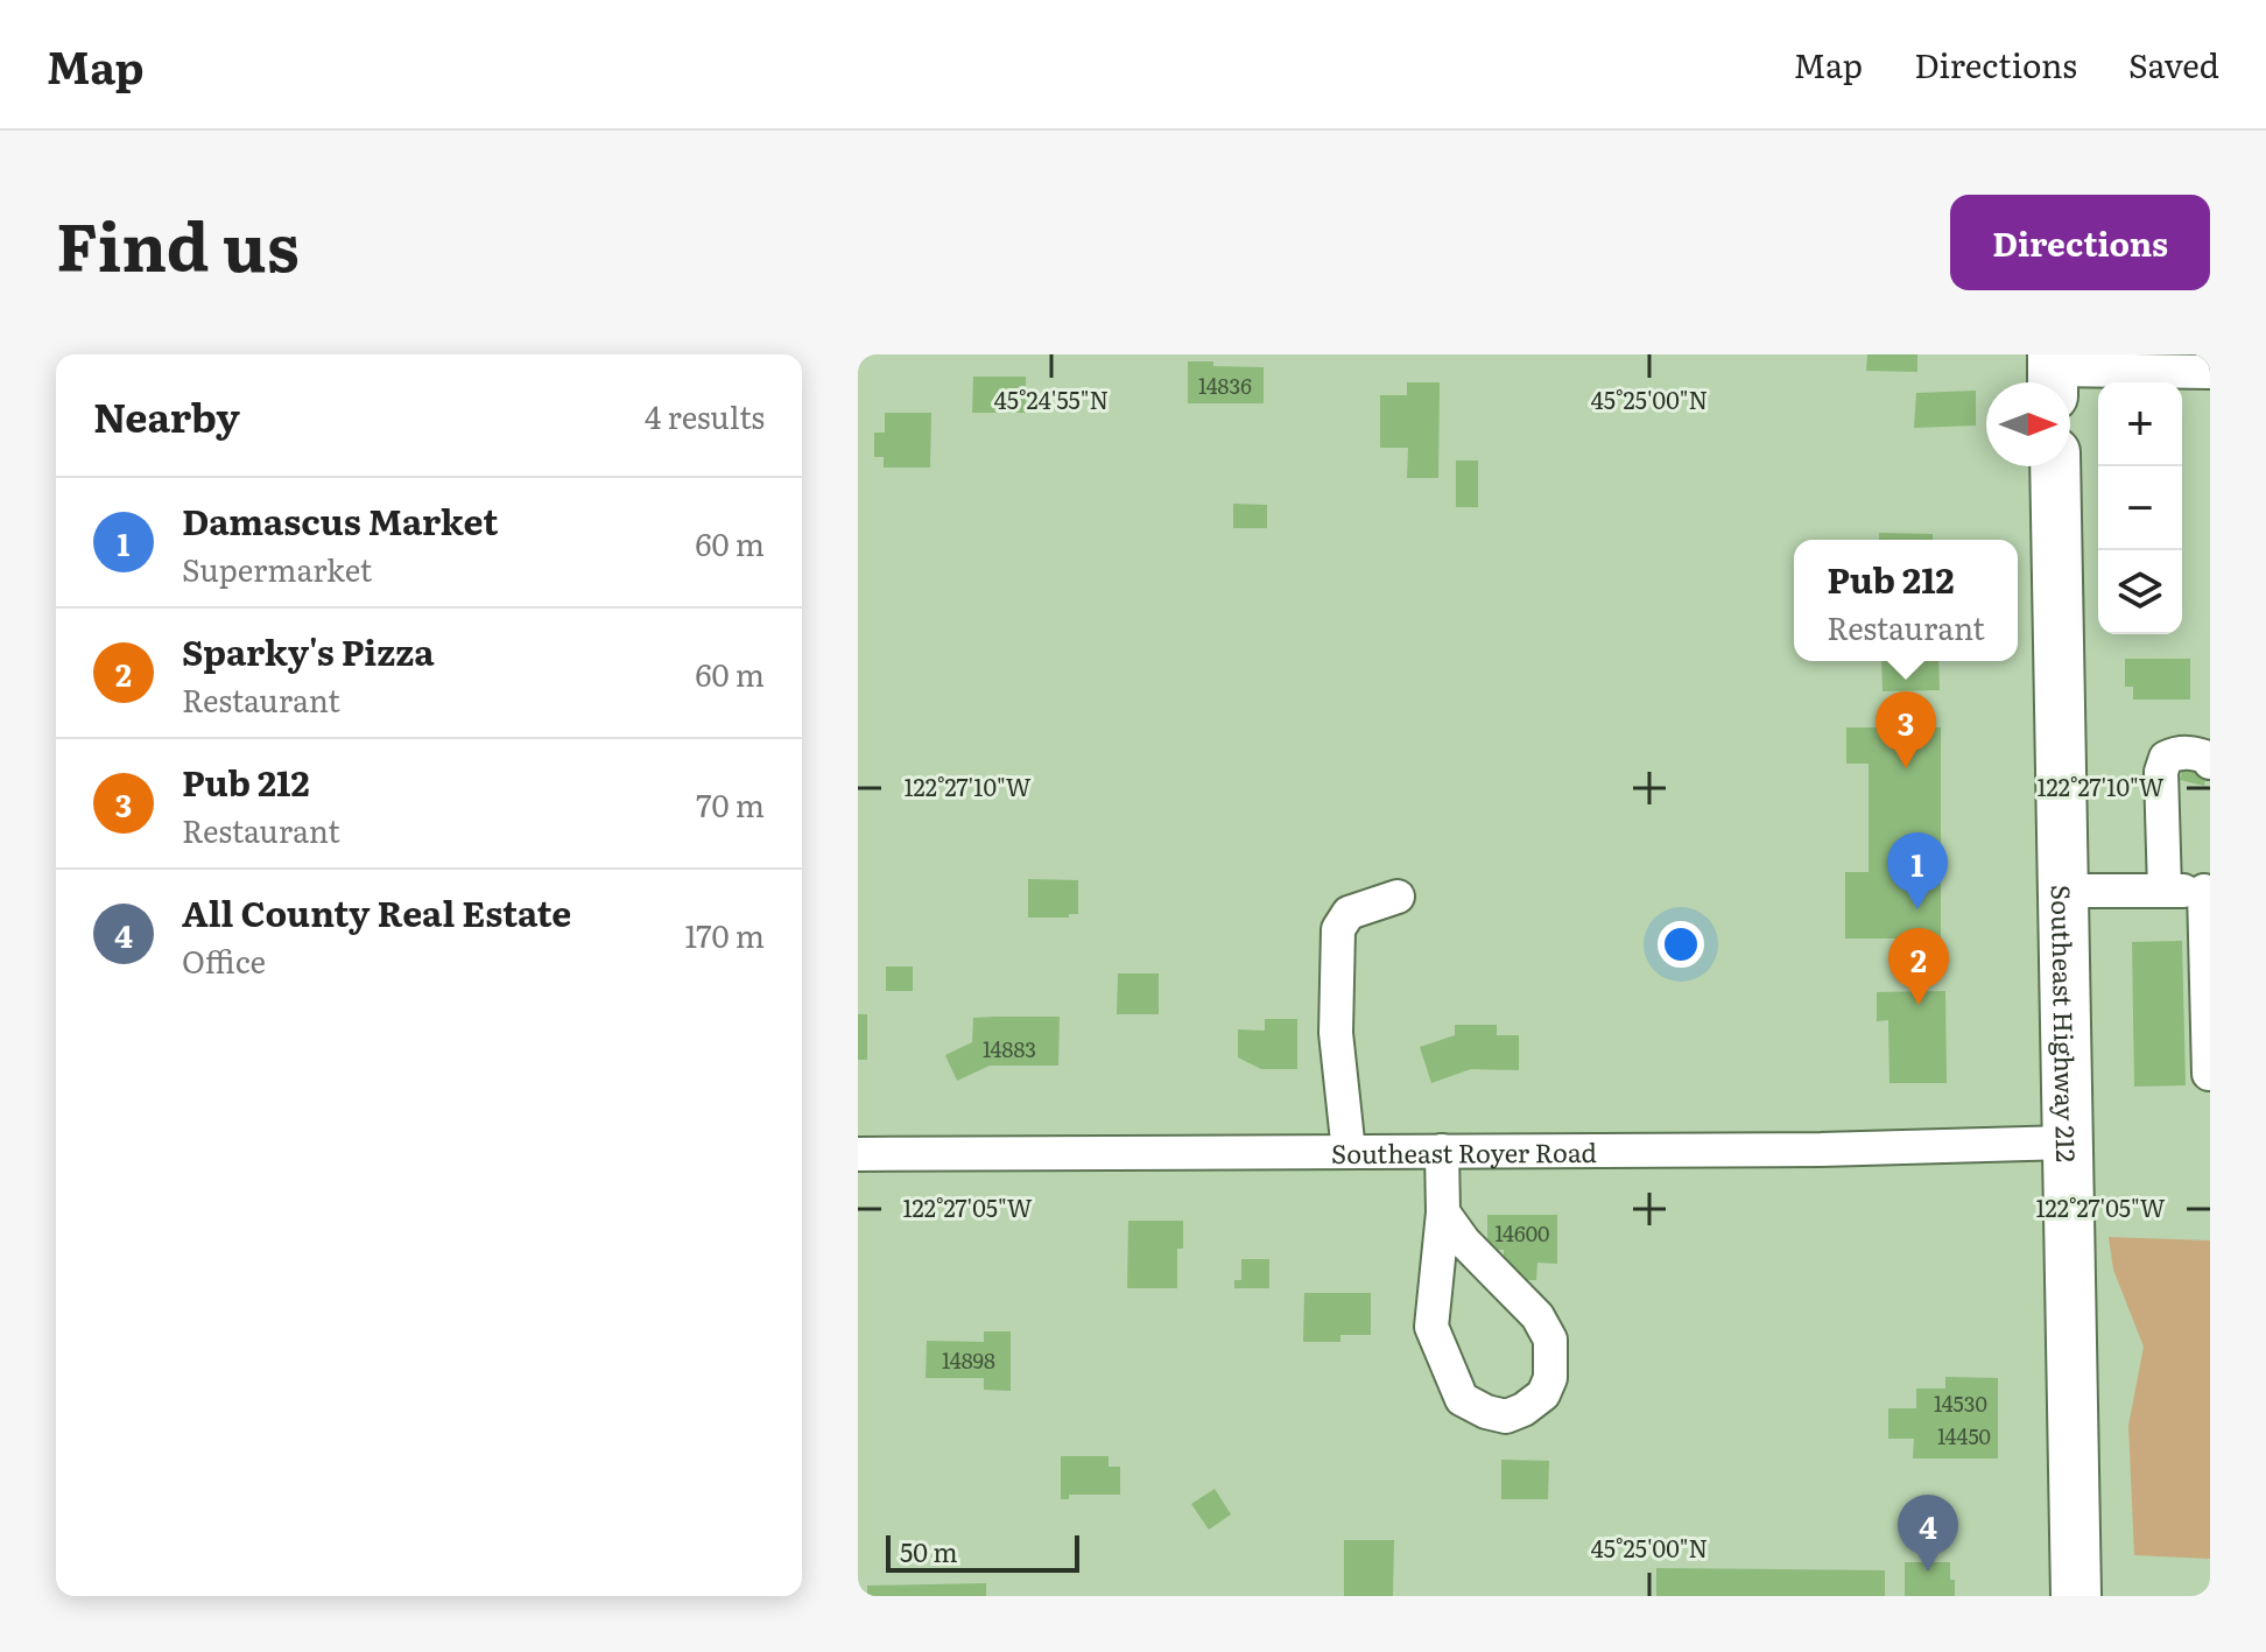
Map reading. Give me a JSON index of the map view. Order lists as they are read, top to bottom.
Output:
{
  "streets": {
    "highway": ["Southeast Highway 212"],
    "street": ["Southeast Royer Road"]
  },
  "crossings": [
    ["Southeast Highway 212", "Southeast Royer Road"]
  ],
  "house_numbers": [
    "14836",
    "14883",
    "14600",
    "14898",
    "14530",
    "14450"
  ],
  "scale_bar": "50 m",
  "north": "right",
  "page": {
    "header": "Map",
    "nav": ["Map", "Directions", "Saved"],
    "title": "Find us",
    "buttons": "Directions",
    "heading": ["Nearby", "4 results"],
    "map_buttons": ["+", "−"],
    "list": [
      {
        "mark": "1",
        "name": "Damascus Market",
        "note": "Supermarket",
        "value": "60 m"
      },
      {
        "mark": "2",
        "name": "Sparky's Pizza",
        "note": "Restaurant",
        "value": "60 m"
      },
      {
        "mark": "3",
        "name": "Pub 212",
        "note": "Restaurant",
        "value": "70 m"
      },
      {
        "mark": "4",
        "name": "All County Real Estate",
        "note": "Office",
        "value": "170 m"
      }
    ],
    "popup": ["Pub 212", "Restaurant"],
    "pins": [
      "3",
      "1",
      "2",
      "4"
    ],
    "scale": "50 m"
  },
  "coordinates": [
    "45°24'55\"N",
    "45°25'00\"N",
    "122°27'10\"W",
    "122°27'05\"W"
  ]
}
